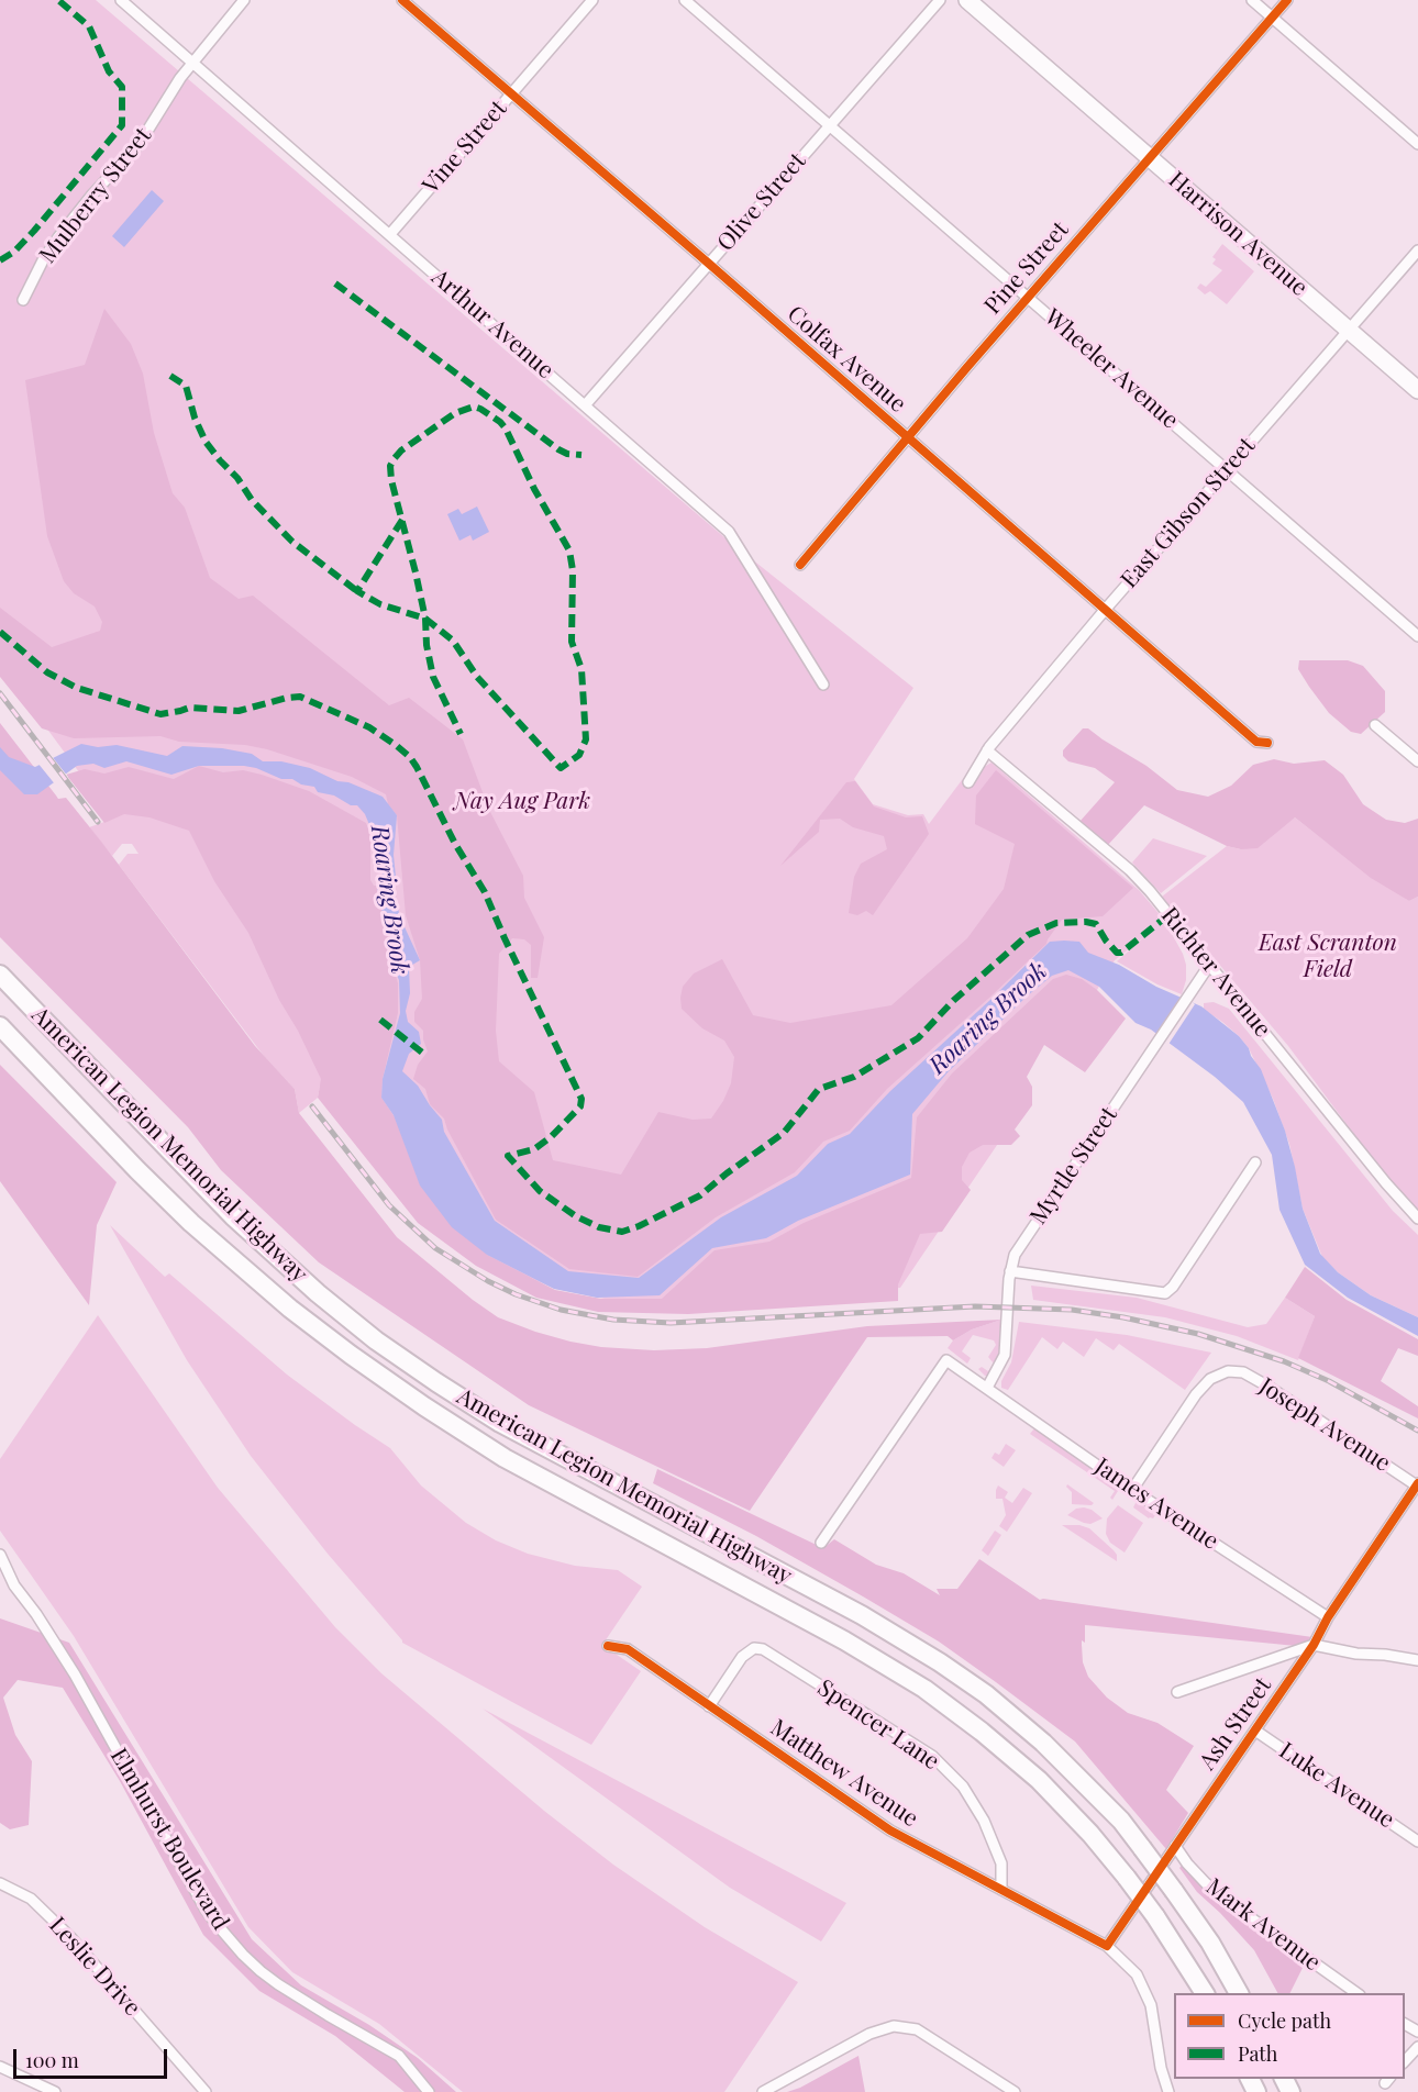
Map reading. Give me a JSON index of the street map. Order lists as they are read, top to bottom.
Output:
{
  "streets": {
    "highway": ["American Legion Memorial Highway"],
    "main road": ["Harrison Avenue"],
    "street": [
      "Vine Street",
      "Mulberry Street",
      "Olive Street",
      "Pine Street",
      "Arthur Avenue",
      "Colfax Avenue",
      "Wheeler Avenue",
      "East Gibson Street",
      "Richter Avenue",
      "Myrtle Street",
      "Joseph Avenue",
      "James Avenue",
      "Ash Street",
      "Spencer Lane",
      "Matthew Avenue",
      "Luke Avenue",
      "Elmhurst Boulevard",
      "Mark Avenue",
      "Leslie Drive"
    ]
  },
  "crossings": [
    ["Vine Street", "Arthur Avenue"],
    ["Vine Street", "Colfax Avenue"],
    ["Mulberry Street", "Arthur Avenue"],
    ["Olive Street", "Arthur Avenue"],
    ["Olive Street", "Colfax Avenue"],
    ["Olive Street", "Wheeler Avenue"],
    ["Harrison Avenue", "Pine Street"],
    ["Harrison Avenue", "East Gibson Street"],
    ["Pine Street", "Colfax Avenue"],
    ["Pine Street", "Wheeler Avenue"],
    ["Colfax Avenue", "East Gibson Street"],
    ["Wheeler Avenue", "East Gibson Street"],
    ["East Gibson Street", "Richter Avenue"],
    ["Richter Avenue", "Myrtle Street"],
    ["Myrtle Street", "James Avenue"],
    ["Joseph Avenue", "James Avenue"],
    ["Joseph Avenue", "Ash Street"],
    ["James Avenue", "Ash Street"],
    ["Ash Street", "Matthew Avenue"],
    ["Ash Street", "Luke Avenue"],
    ["Ash Street", "Mark Avenue"],
    ["Spencer Lane", "Matthew Avenue"]
  ],
  "water": ["Roaring Brook"],
  "parks": ["Nay Aug Park", "East Scranton Field"],
  "legend": ["Cycle path", "Path"],
  "scale_bar": "100 m"
}
